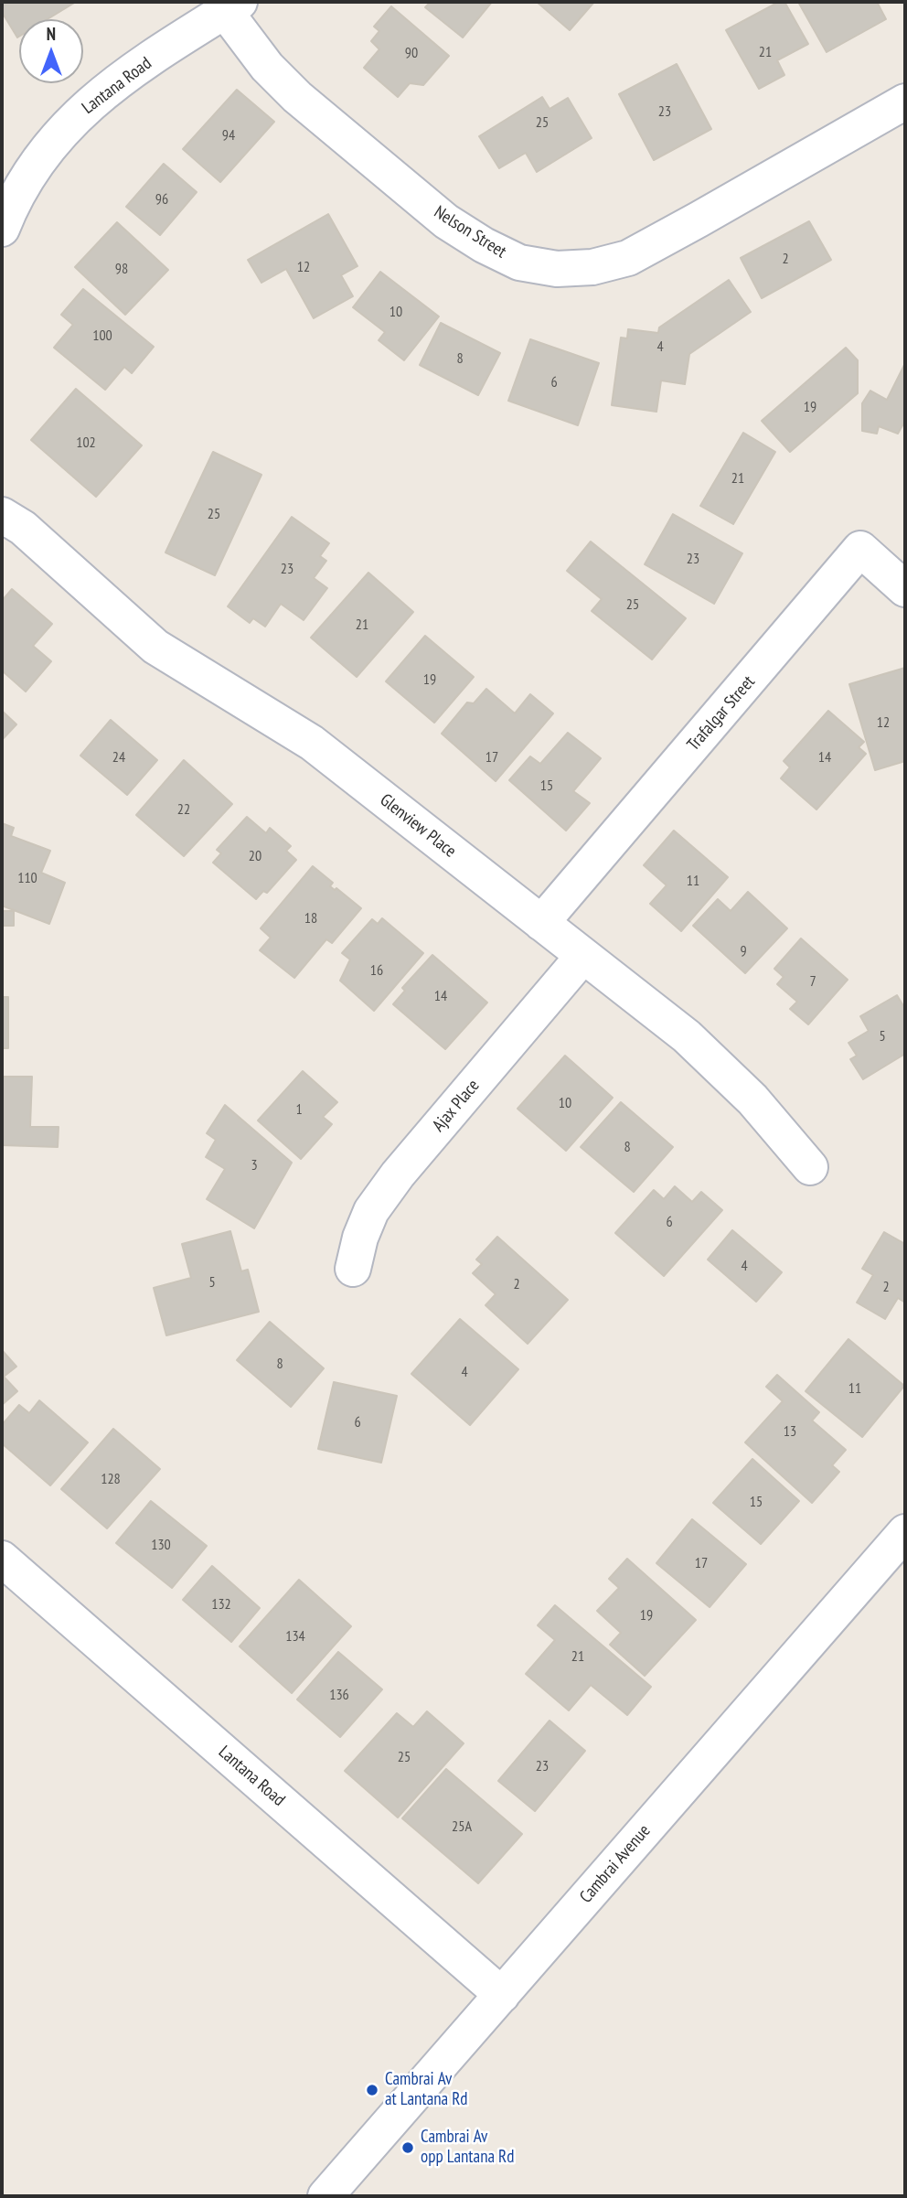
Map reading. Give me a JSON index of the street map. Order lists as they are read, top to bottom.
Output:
{
  "streets": {
    "street": [
      "Lantana Road",
      "Nelson Street",
      "Trafalgar Street",
      "Glenview Place",
      "Ajax Place",
      "Cambrai Avenue"
    ]
  },
  "crossings": [
    ["Lantana Road", "Nelson Street"],
    ["Lantana Road", "Cambrai Avenue"],
    ["Trafalgar Street", "Glenview Place"],
    ["Glenview Place", "Ajax Place"]
  ],
  "places": ["Cambrai Av at Lantana Rd", "Cambrai Av opp Lantana Rd"],
  "house_numbers": [
    "21",
    "90",
    "23",
    "25",
    "94",
    "96",
    "2",
    "12",
    "98",
    "10",
    "100",
    "4",
    "8",
    "6",
    "19",
    "102",
    "21",
    "25",
    "23",
    "23",
    "25",
    "21",
    "19",
    "12",
    "24",
    "17",
    "14",
    "15",
    "22",
    "20",
    "110",
    "11",
    "18",
    "9",
    "16",
    "7",
    "14",
    "5",
    "10",
    "1",
    "8",
    "3",
    "6",
    "4",
    "5",
    "2",
    "2",
    "8",
    "4",
    "11",
    "6",
    "13",
    "128",
    "15",
    "130",
    "17",
    "132",
    "19",
    "134",
    "21",
    "136",
    "25",
    "23",
    "25A"
  ],
  "north": "top"
}
